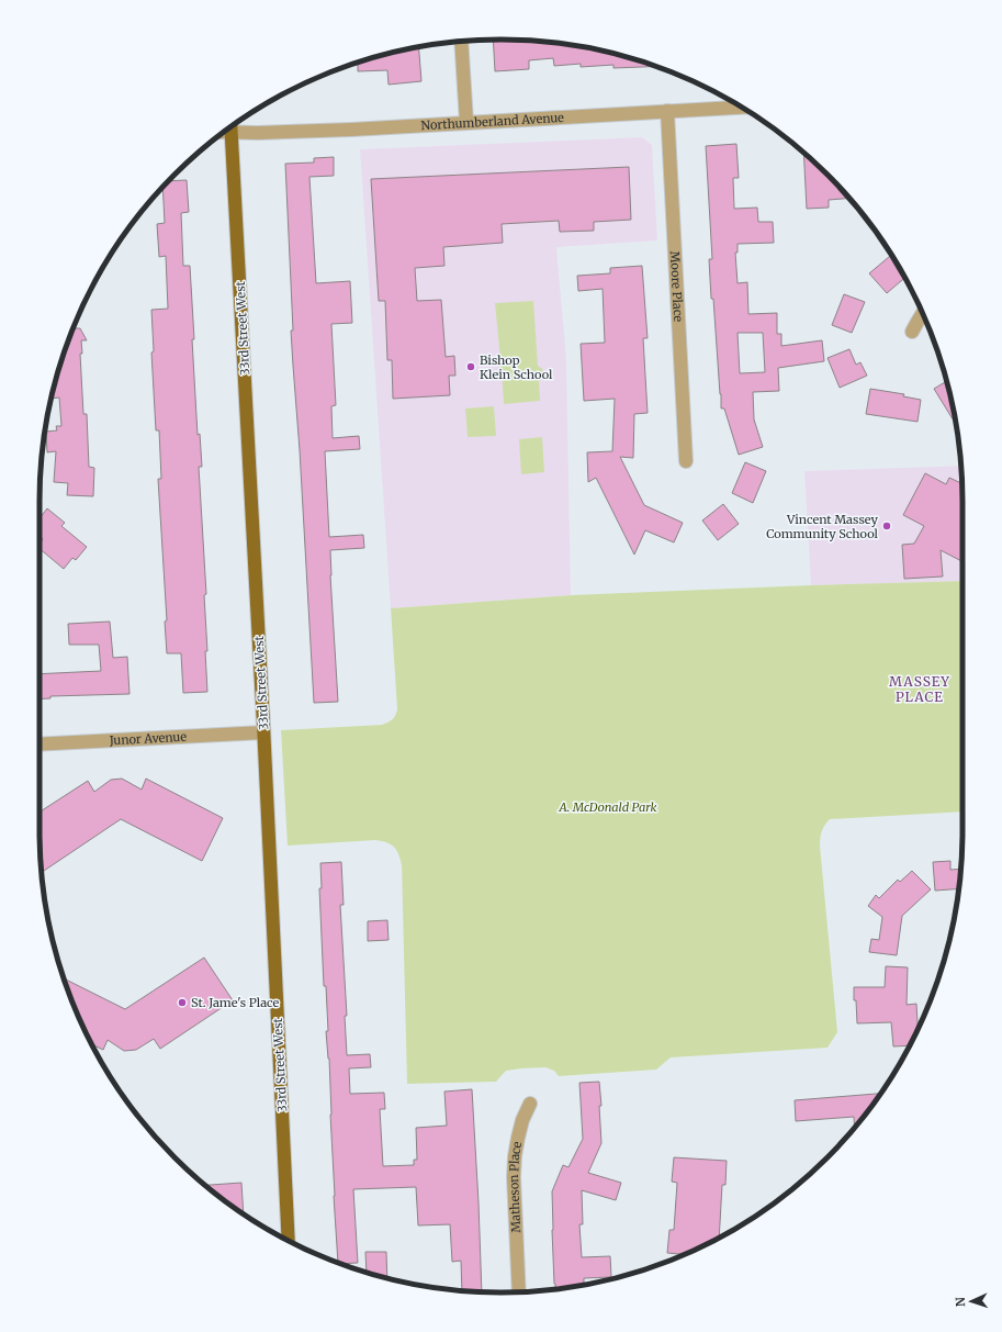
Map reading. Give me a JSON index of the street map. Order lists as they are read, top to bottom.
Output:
{
  "streets": {
    "main road": ["33rd Street West"],
    "street": [
      "Northumberland Avenue",
      "Moore Place",
      "Junor Avenue",
      "Matheson Place"
    ]
  },
  "crossings": [
    ["Northumberland Avenue", "Moore Place"],
    ["33rd Street West", "Junor Avenue"]
  ],
  "districts": ["MASSEY PLACE"],
  "parks": ["A. McDonald Park"],
  "places": ["Bishop Klein School", "Vincent Massey Community School", "St. Jame's Place"],
  "north": "left"
}
